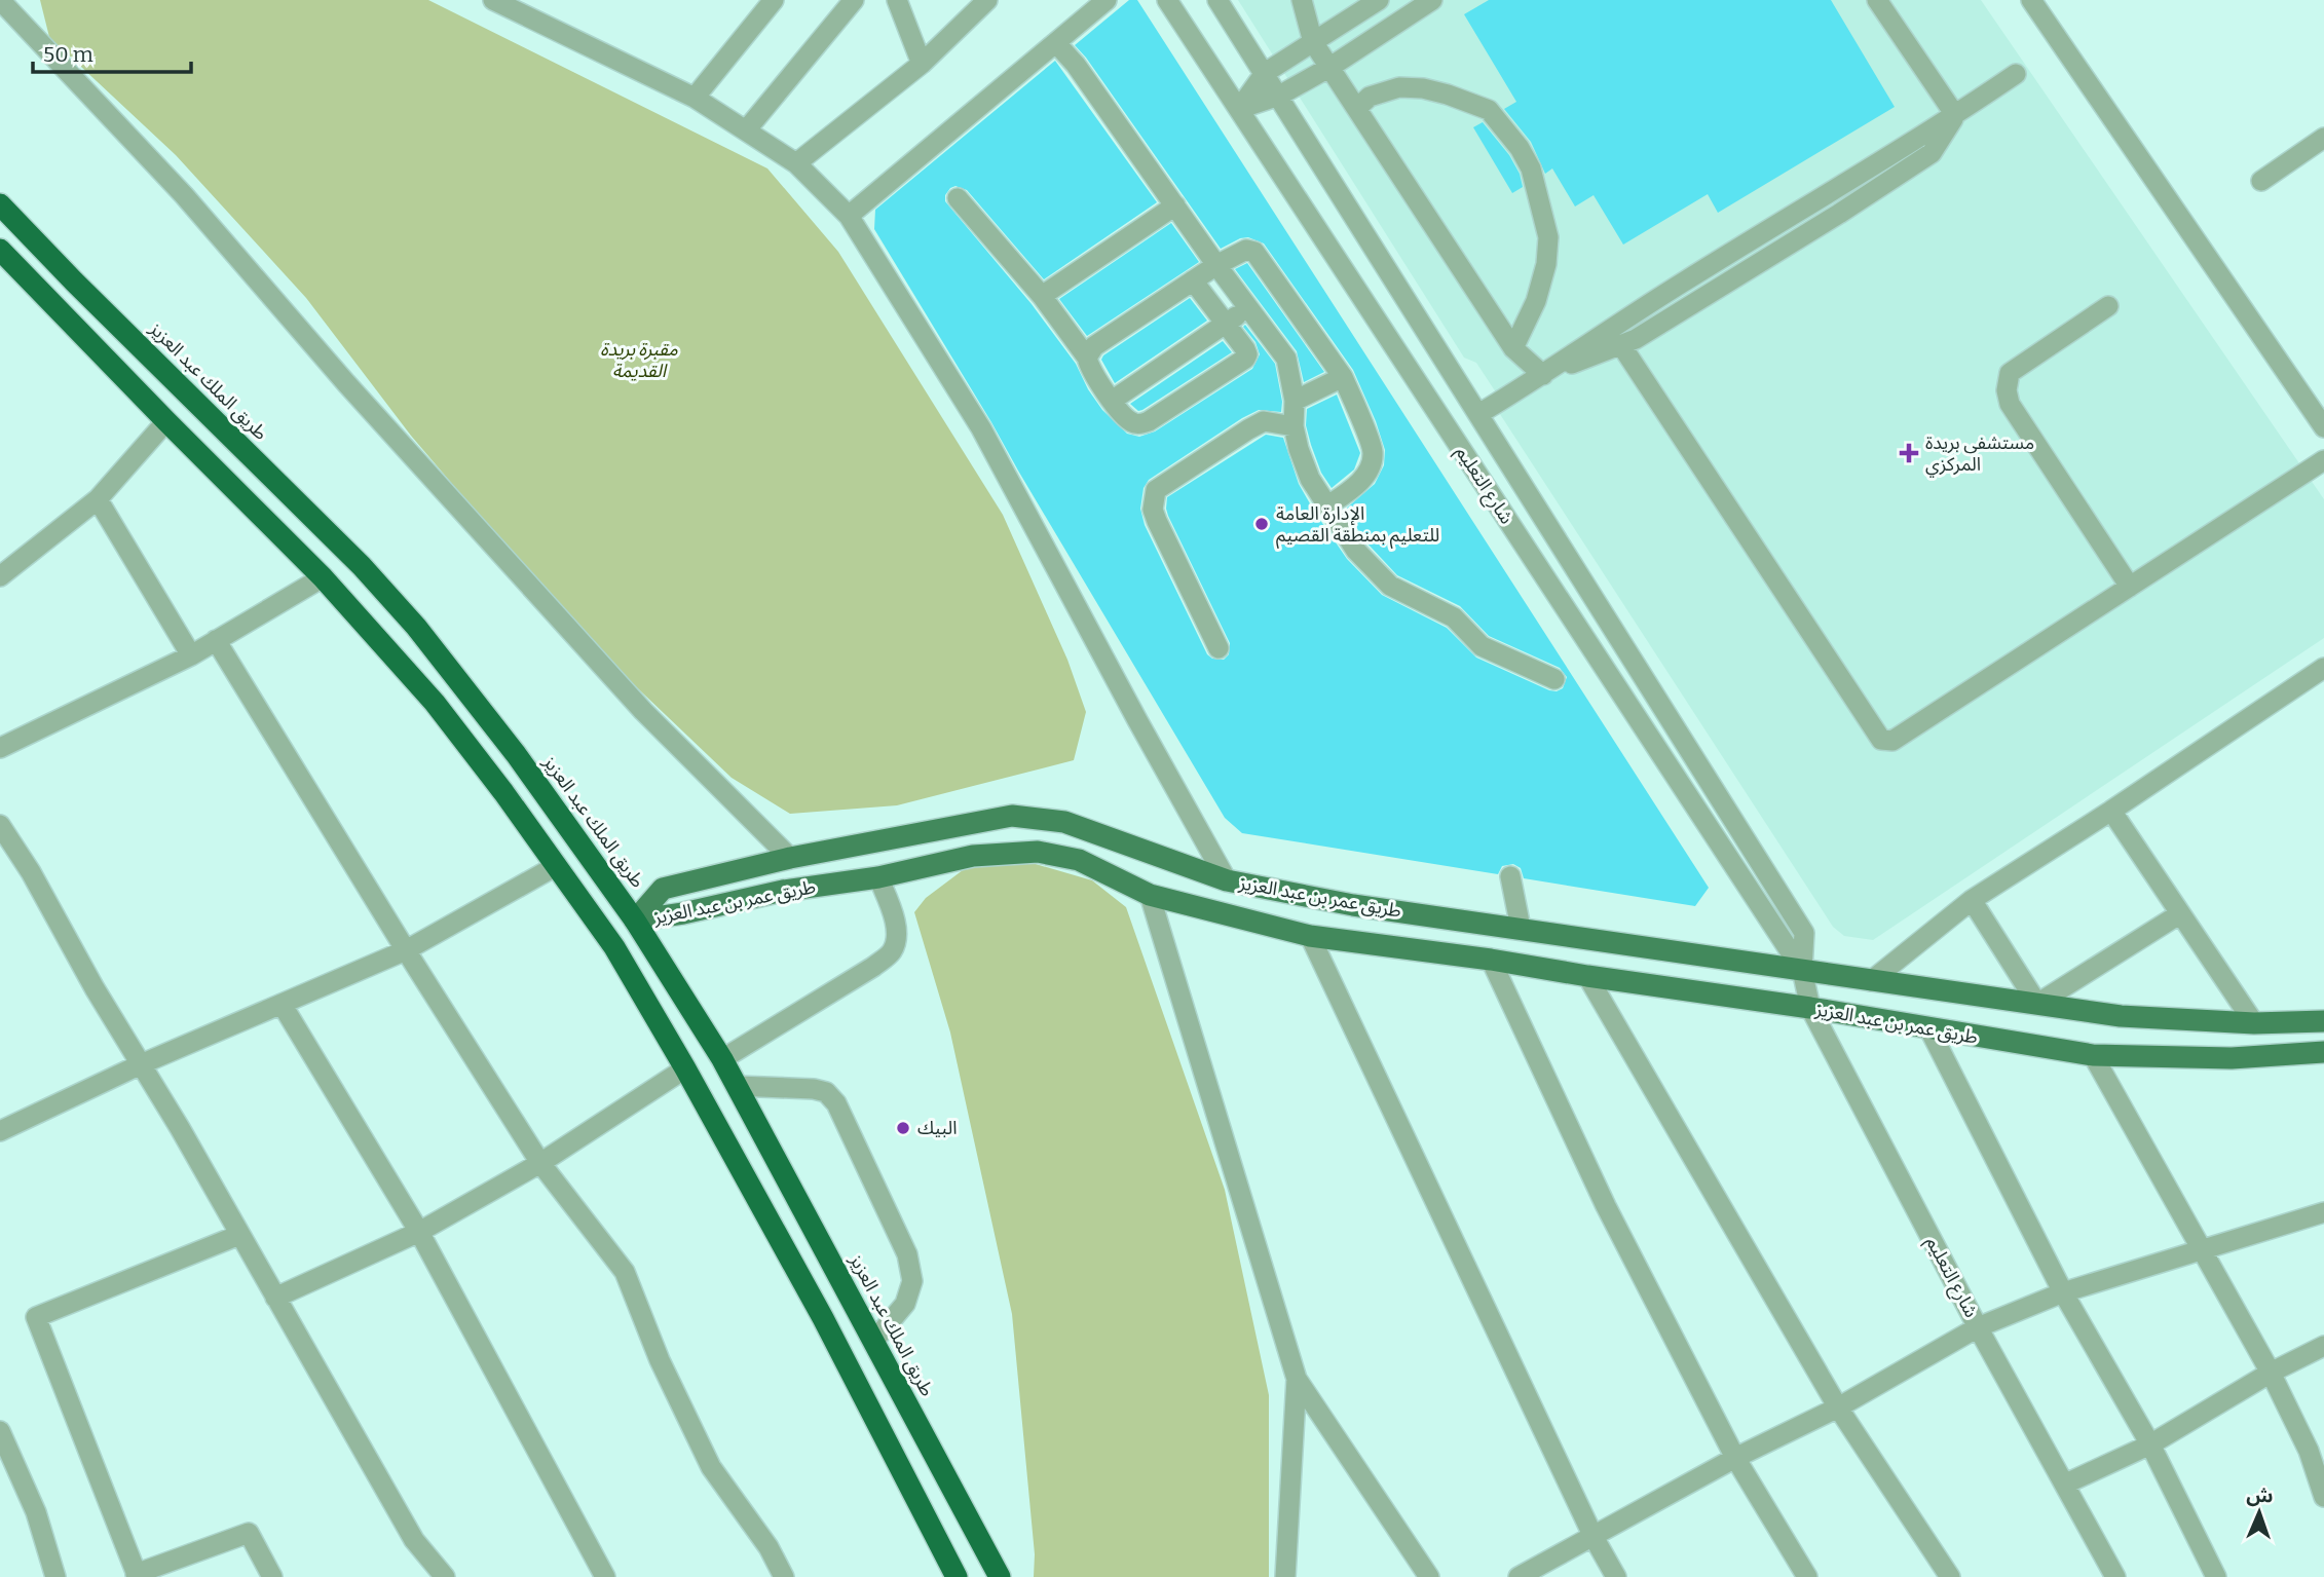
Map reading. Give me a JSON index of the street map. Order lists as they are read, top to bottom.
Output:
{
  "streets": {
    "highway": ["طريق الملك عبد العزيز"],
    "main road": ["طريق عمر بن عبد العزيز"],
    "street": ["شارع التعليم"]
  },
  "crossings": [
    ["طريق الملك عبد العزيز", "طريق عمر بن عبد العزيز"],
    ["شارع التعليم", "طريق عمر بن عبد العزيز"]
  ],
  "parks": ["مقبرة بريدة القديمة"],
  "places": {
    "health": ["مستشفى بريدة المركزي"],
    "other": ["الإدارة العامة للتعليم بمنطقة القصيم", "البيك"]
  },
  "scale_bar": "50 m",
  "north": "top"
}
